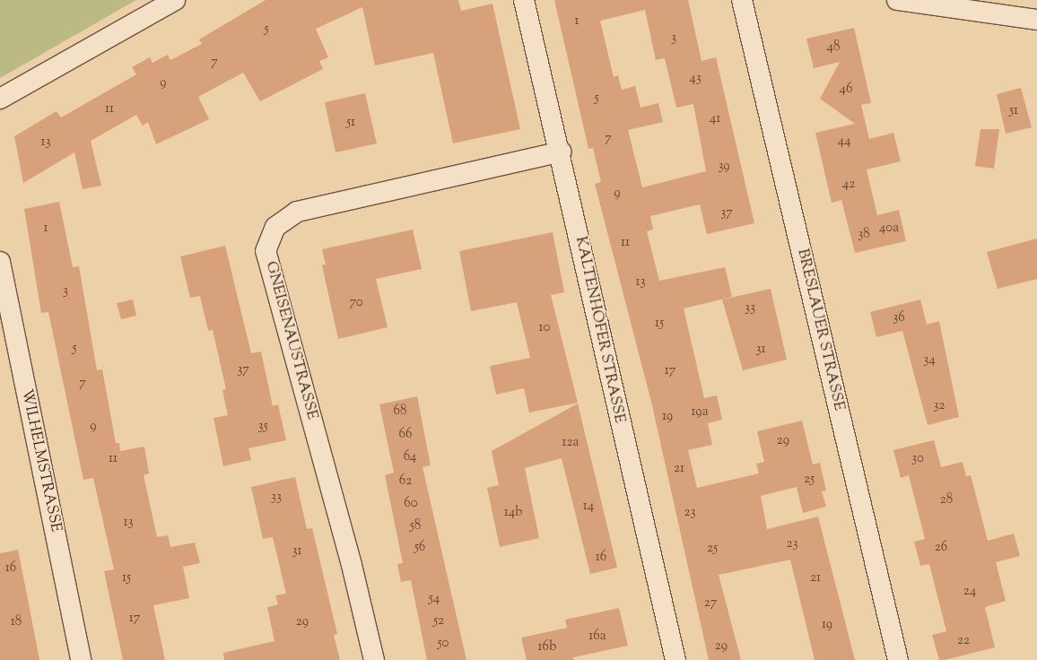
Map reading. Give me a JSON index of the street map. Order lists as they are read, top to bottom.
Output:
{
  "streets": {
    "street": [
      "KALTENHÖFER STRASSE",
      "BRESLAUER STRASSE",
      "GNEISENAUSTRASSE",
      "WILHELMSTRASSE"
    ]
  },
  "crossings": [
    ["KALTENHÖFER STRASSE", "GNEISENAUSTRASSE"]
  ],
  "house_numbers": [
    "1",
    "5",
    "3",
    "48",
    "7",
    "43",
    "9",
    "46",
    "5",
    "11",
    "51",
    "41",
    "51",
    "7",
    "44",
    "13",
    "39",
    "42",
    "9",
    "37",
    "1",
    "40a",
    "38",
    "11",
    "13",
    "3",
    "70",
    "33",
    "36",
    "15",
    "10",
    "5",
    "31",
    "34",
    "37",
    "17",
    "7",
    "32",
    "68",
    "19a",
    "19",
    "9",
    "35",
    "66",
    "29",
    "12a",
    "64",
    "11",
    "30",
    "21",
    "25",
    "62",
    "33",
    "28",
    "60",
    "14",
    "14b",
    "23",
    "13",
    "58",
    "23",
    "56",
    "26",
    "25",
    "31",
    "16",
    "16",
    "15",
    "21",
    "24",
    "54",
    "27",
    "17",
    "52",
    "18",
    "29",
    "19",
    "16a",
    "22",
    "50",
    "29",
    "16b"
  ]
}
